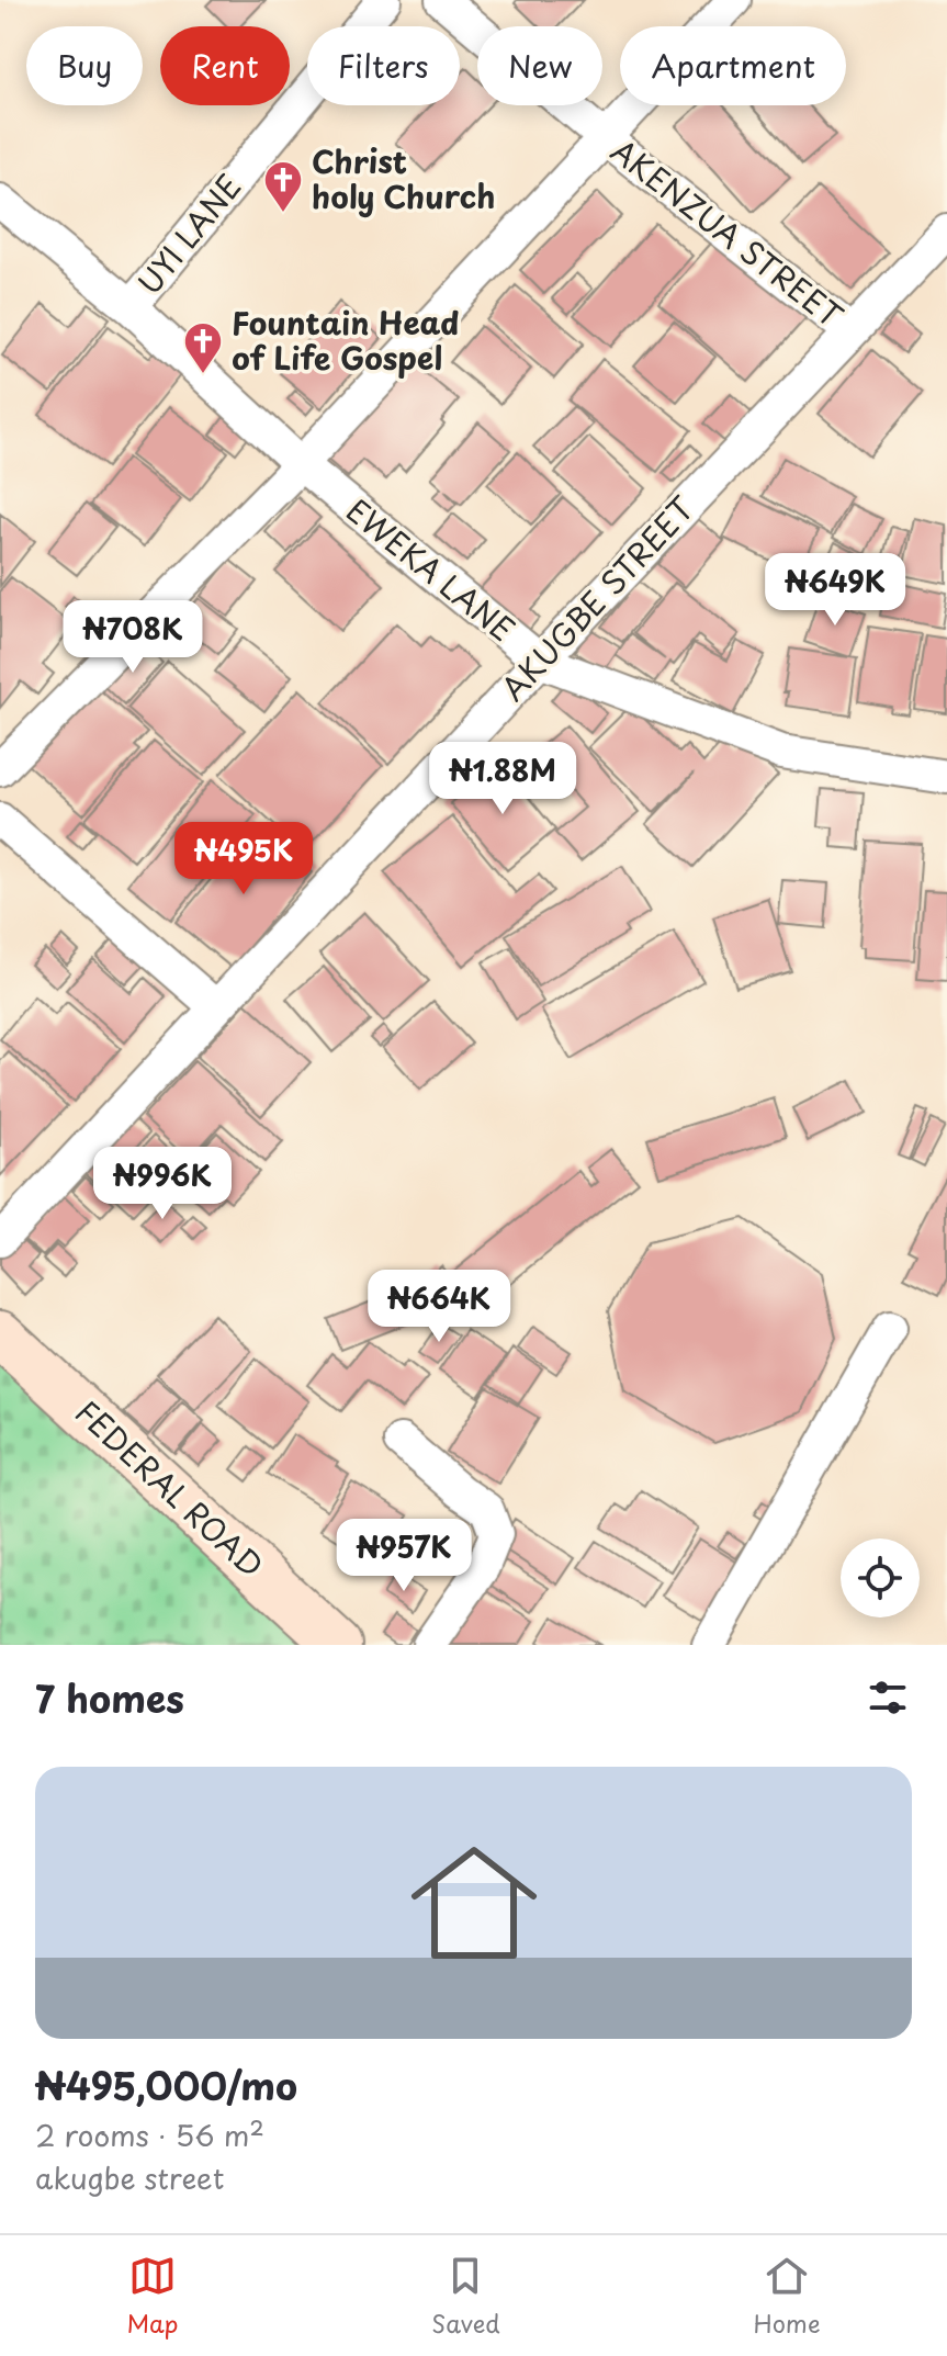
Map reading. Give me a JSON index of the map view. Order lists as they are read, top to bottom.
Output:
{
  "streets": {
    "street": [
      "AKENZUA STREET",
      "UYI LANE",
      "EWEKA LANE",
      "AKUGBE STREET",
      "FEDERAL ROAD"
    ]
  },
  "crossings": [
    ["AKENZUA STREET", "AKUGBE STREET"],
    ["UYI LANE", "EWEKA LANE"],
    ["EWEKA LANE", "AKUGBE STREET"]
  ],
  "places": {
    "church": ["Christ holy Church", "Fountain Head of Life Gospel"]
  },
  "page": {
    "chip": [
      "Buy",
      "Rent",
      "Filters",
      "New",
      "Apartment"
    ],
    "price": [
      "₦649K",
      "₦708K",
      "₦1.88M",
      "₦495K",
      "₦996K",
      "₦664K",
      "₦957K"
    ],
    "heading": "7 homes",
    "list": [
      {
        "name": "₦495,000/mo",
        "note": "2 rooms · 56 m² · akugbe street"
      }
    ],
    "tabs": ["Map", "Saved", "Home"]
  }
}
